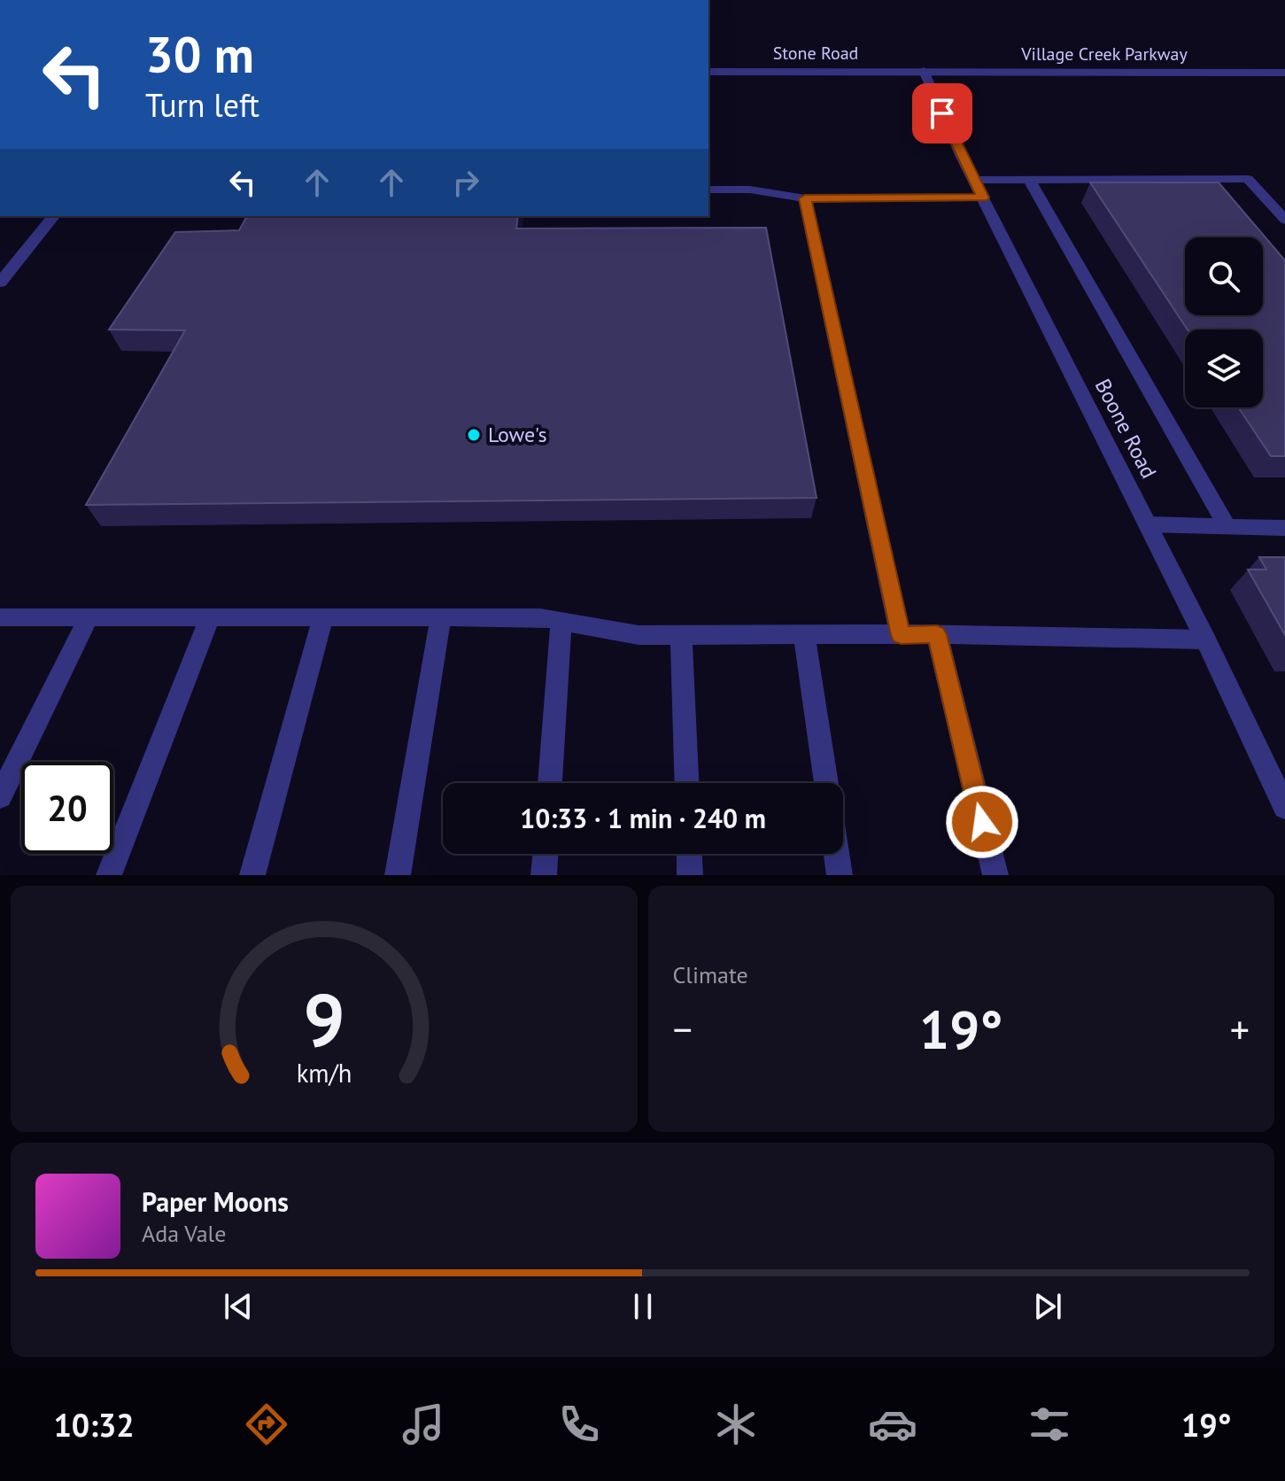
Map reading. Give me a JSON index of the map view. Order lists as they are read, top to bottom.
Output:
{
  "streets": {
    "street": ["Stone Road", "Village Creek Parkway", "Boone Road"]
  },
  "crossings": [
    ["Stone Road", "Village Creek Parkway"],
    ["Stone Road", "Boone Road"],
    ["Village Creek Parkway", "Boone Road"]
  ],
  "places": ["Lowe's"],
  "page": {
    "turn": ["30 m", "Turn left"],
    "limit": "20",
    "trip": "10:33 · 1 min · 240 m",
    "tile": "Climate",
    "heat": ["−", "19°", "+"],
    "song": ["Paper Moons", "Ada Vale"],
    "tabs": ["10:32", "19°"],
    "gauge": ["9", "km/h"]
  }
}
